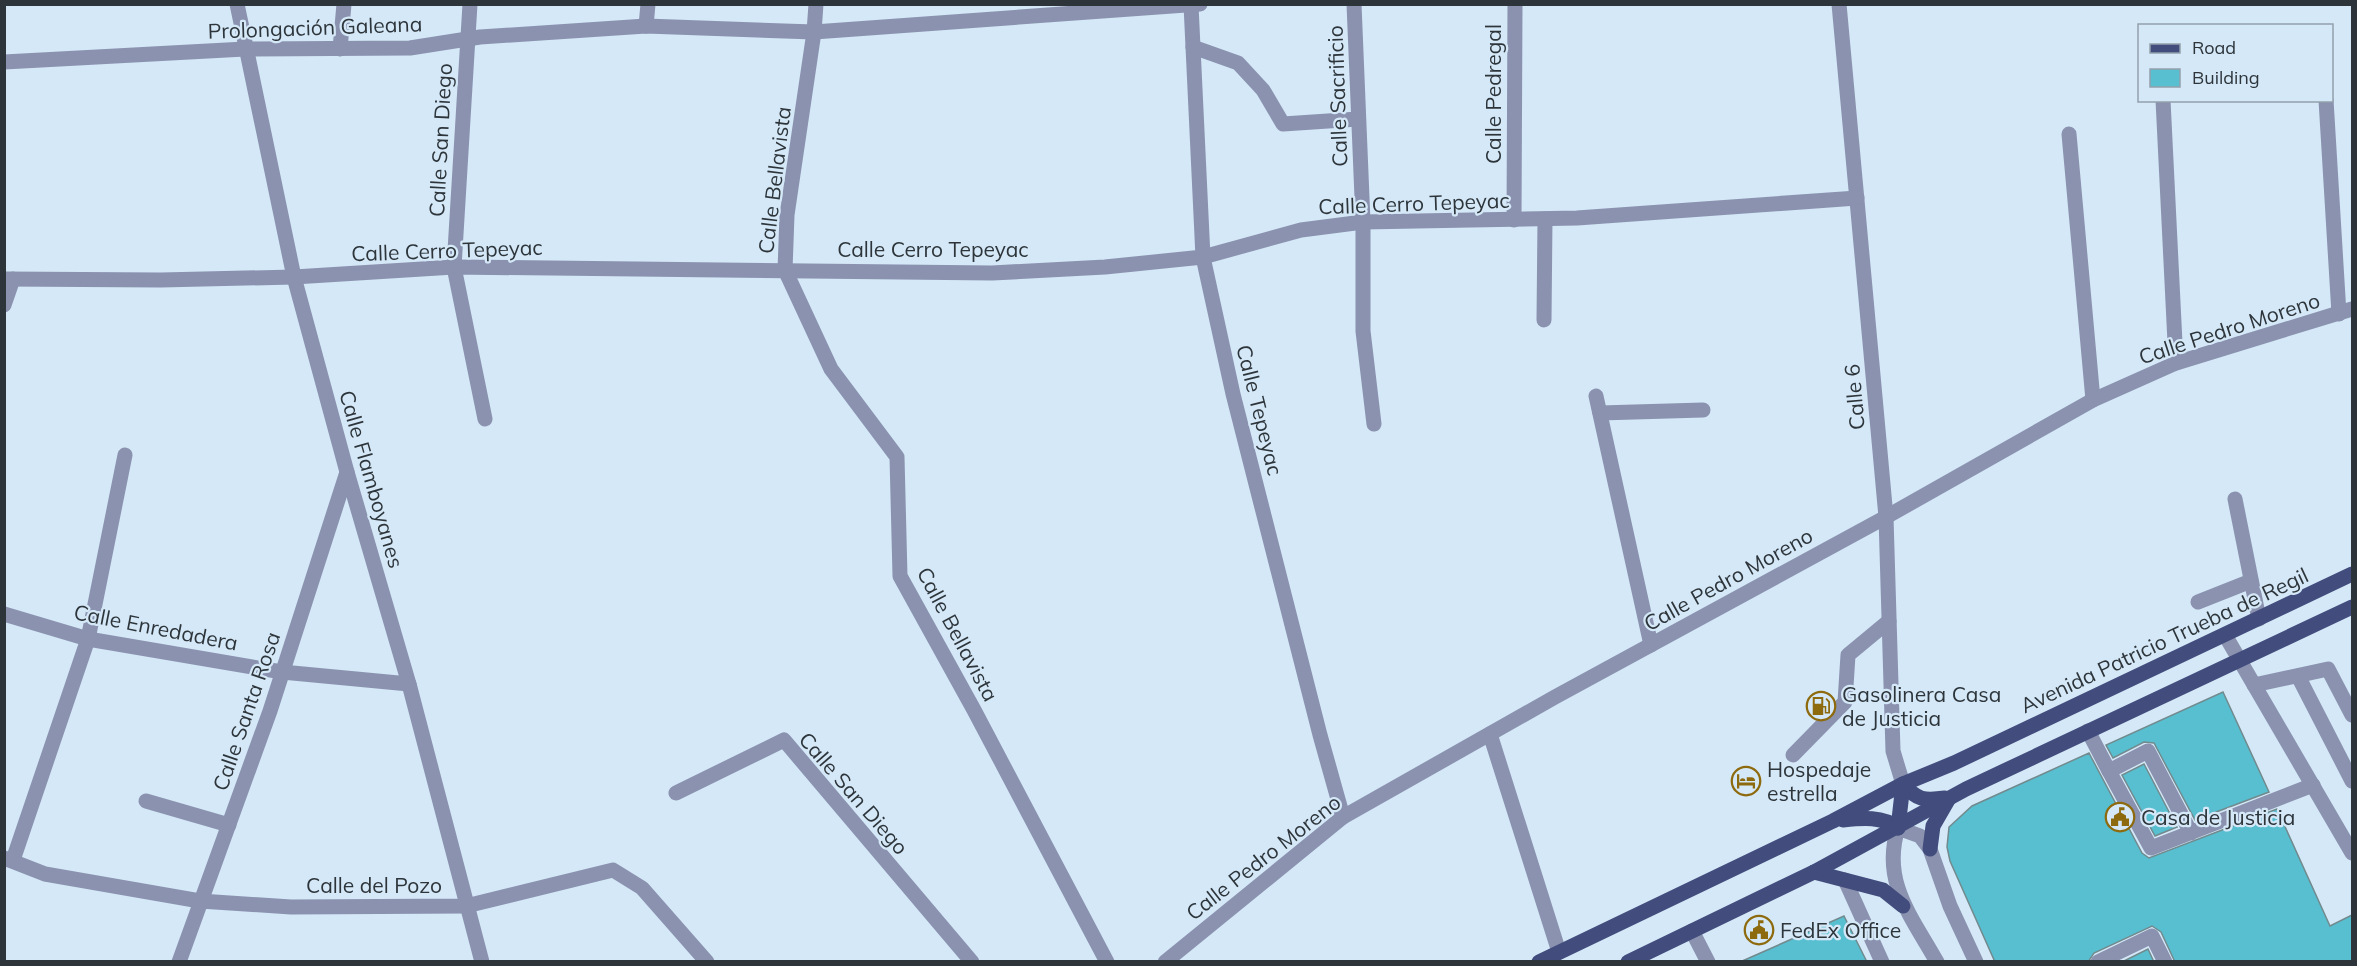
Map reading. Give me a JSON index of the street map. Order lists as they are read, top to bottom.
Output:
{
  "streets": {
    "main road": ["Avenida Patricio Trueba de Regil"],
    "street": [
      "Prolongación Galeana",
      "Calle Pedregal",
      "Calle Sacrificio",
      "Calle San Diego",
      "Calle Bellavista",
      "Calle Cerro Tepeyac",
      "Calle Pedro Moreno",
      "Calle 6",
      "Calle Tepeyac",
      "Calle Flamboyanes",
      "Calle Enredadera",
      "Calle Santa Rosa",
      "Calle del Pozo"
    ]
  },
  "crossings": [
    ["Prolongación Galeana", "Calle San Diego"],
    ["Prolongación Galeana", "Calle Bellavista"],
    ["Prolongación Galeana", "Calle Tepeyac"],
    ["Prolongación Galeana", "Calle Flamboyanes"],
    ["Calle Pedregal", "Calle Cerro Tepeyac"],
    ["Calle Sacrificio", "Calle Cerro Tepeyac"],
    ["Calle San Diego", "Calle Cerro Tepeyac"],
    ["Calle Bellavista", "Calle Cerro Tepeyac"],
    ["Calle Cerro Tepeyac", "Calle 6"],
    ["Calle Cerro Tepeyac", "Calle Tepeyac"],
    ["Calle Cerro Tepeyac", "Calle Flamboyanes"],
    ["Calle Pedro Moreno", "Calle 6"],
    ["Calle Pedro Moreno", "Calle Tepeyac"],
    ["Calle 6", "Avenida Patricio Trueba de Regil"],
    ["Calle Flamboyanes", "Calle Enredadera"],
    ["Calle Flamboyanes", "Calle Santa Rosa"],
    ["Calle Flamboyanes", "Calle del Pozo"],
    ["Calle Enredadera", "Calle Santa Rosa"],
    ["Calle Santa Rosa", "Calle del Pozo"]
  ],
  "places": {
    "fuel station": ["Gasolinera Casa de Justicia"],
    "hotel": ["Hospedaje estrella"],
    "public building": ["Casa de Justicia", "FedEx Office"]
  },
  "legend": ["Road", "Building"]
}
